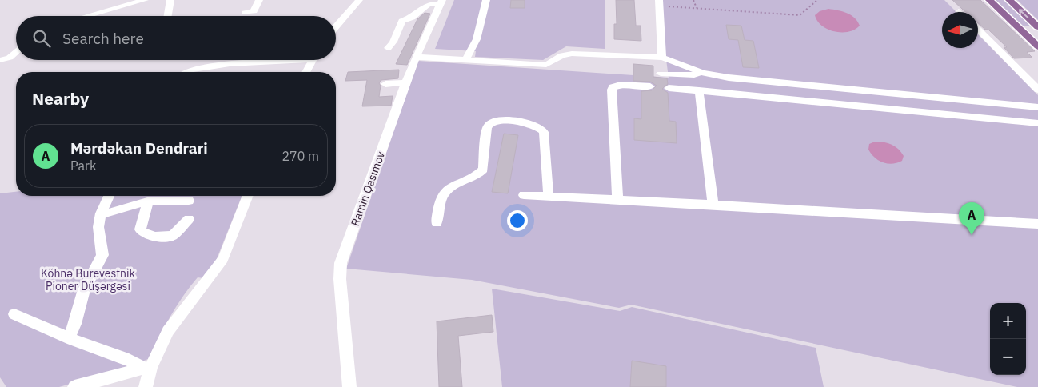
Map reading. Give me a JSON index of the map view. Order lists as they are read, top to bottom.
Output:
{
  "streets": {
    "street": ["Ramin Qasımov"]
  },
  "parks": ["Köhnə Burevestnik Pioner Düşərgəsi"],
  "north": "left",
  "page": {
    "search": "Search here",
    "heading": "Nearby",
    "list": [
      {
        "mark": "A",
        "name": "Mərdəkan Dendrari",
        "note": "Park",
        "value": "270 m"
      }
    ],
    "pins": "A",
    "map_buttons": ["+", "−"]
  }
}
